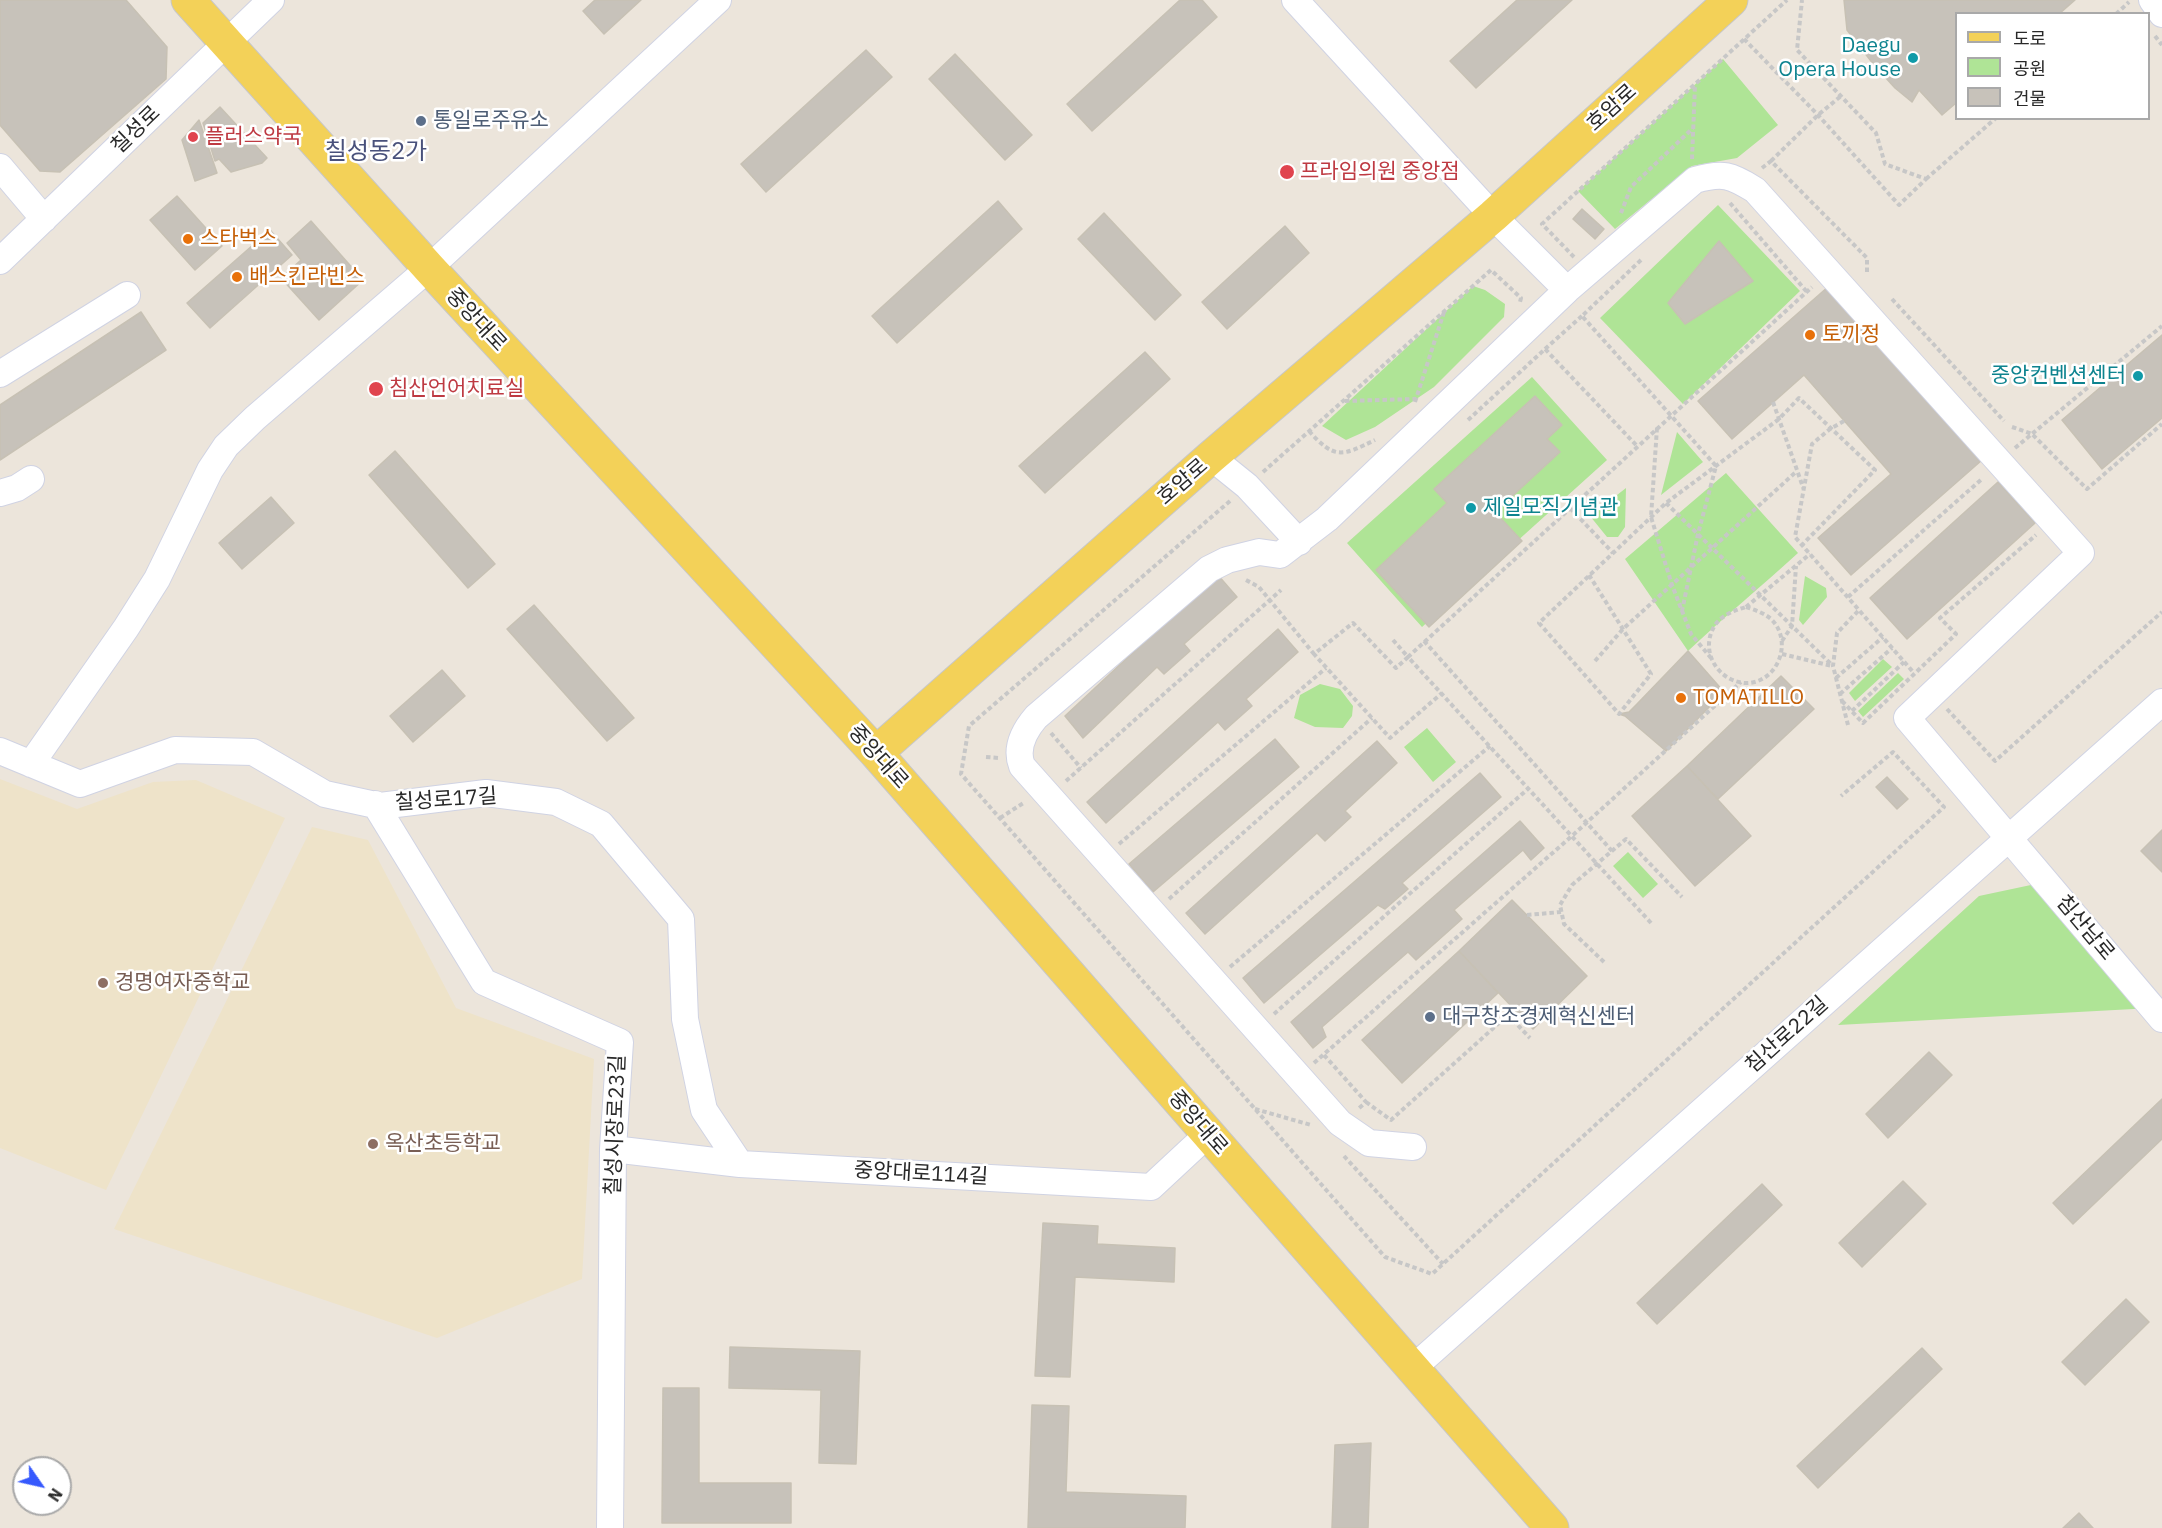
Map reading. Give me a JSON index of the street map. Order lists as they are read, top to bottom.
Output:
{
  "streets": {
    "main road": ["호암로", "중앙대로"],
    "street": [
      "칠성로",
      "칠성로17길",
      "침산남로",
      "침산로22길",
      "칠성시장로23길",
      "중앙대로114길"
    ]
  },
  "crossings": [
    ["호암로", "중앙대로"],
    ["칠성로", "중앙대로"],
    ["중앙대로", "침산로22길"],
    ["중앙대로", "중앙대로114길"],
    ["칠성로17길", "칠성시장로23길"],
    ["칠성로17길", "중앙대로114길"],
    ["침산남로", "침산로22길"],
    ["칠성시장로23길", "중앙대로114길"]
  ],
  "districts": ["칠성동2가"],
  "places": [
    "Daegu Opera House",
    "통일로주유소",
    "플러스약국",
    "프라임의원 중앙점",
    "스타벅스",
    "배스킨라빈스",
    "토끼정",
    "중앙컨벤션센터",
    "침산언어치료실",
    "제일모직기념관",
    "TOMATILLO",
    "경명여자중학교",
    "대구창조경제혁신센터",
    "옥산초등학교"
  ],
  "legend": ["도로", "공원", "건물"],
  "north": "bottom right"
}
